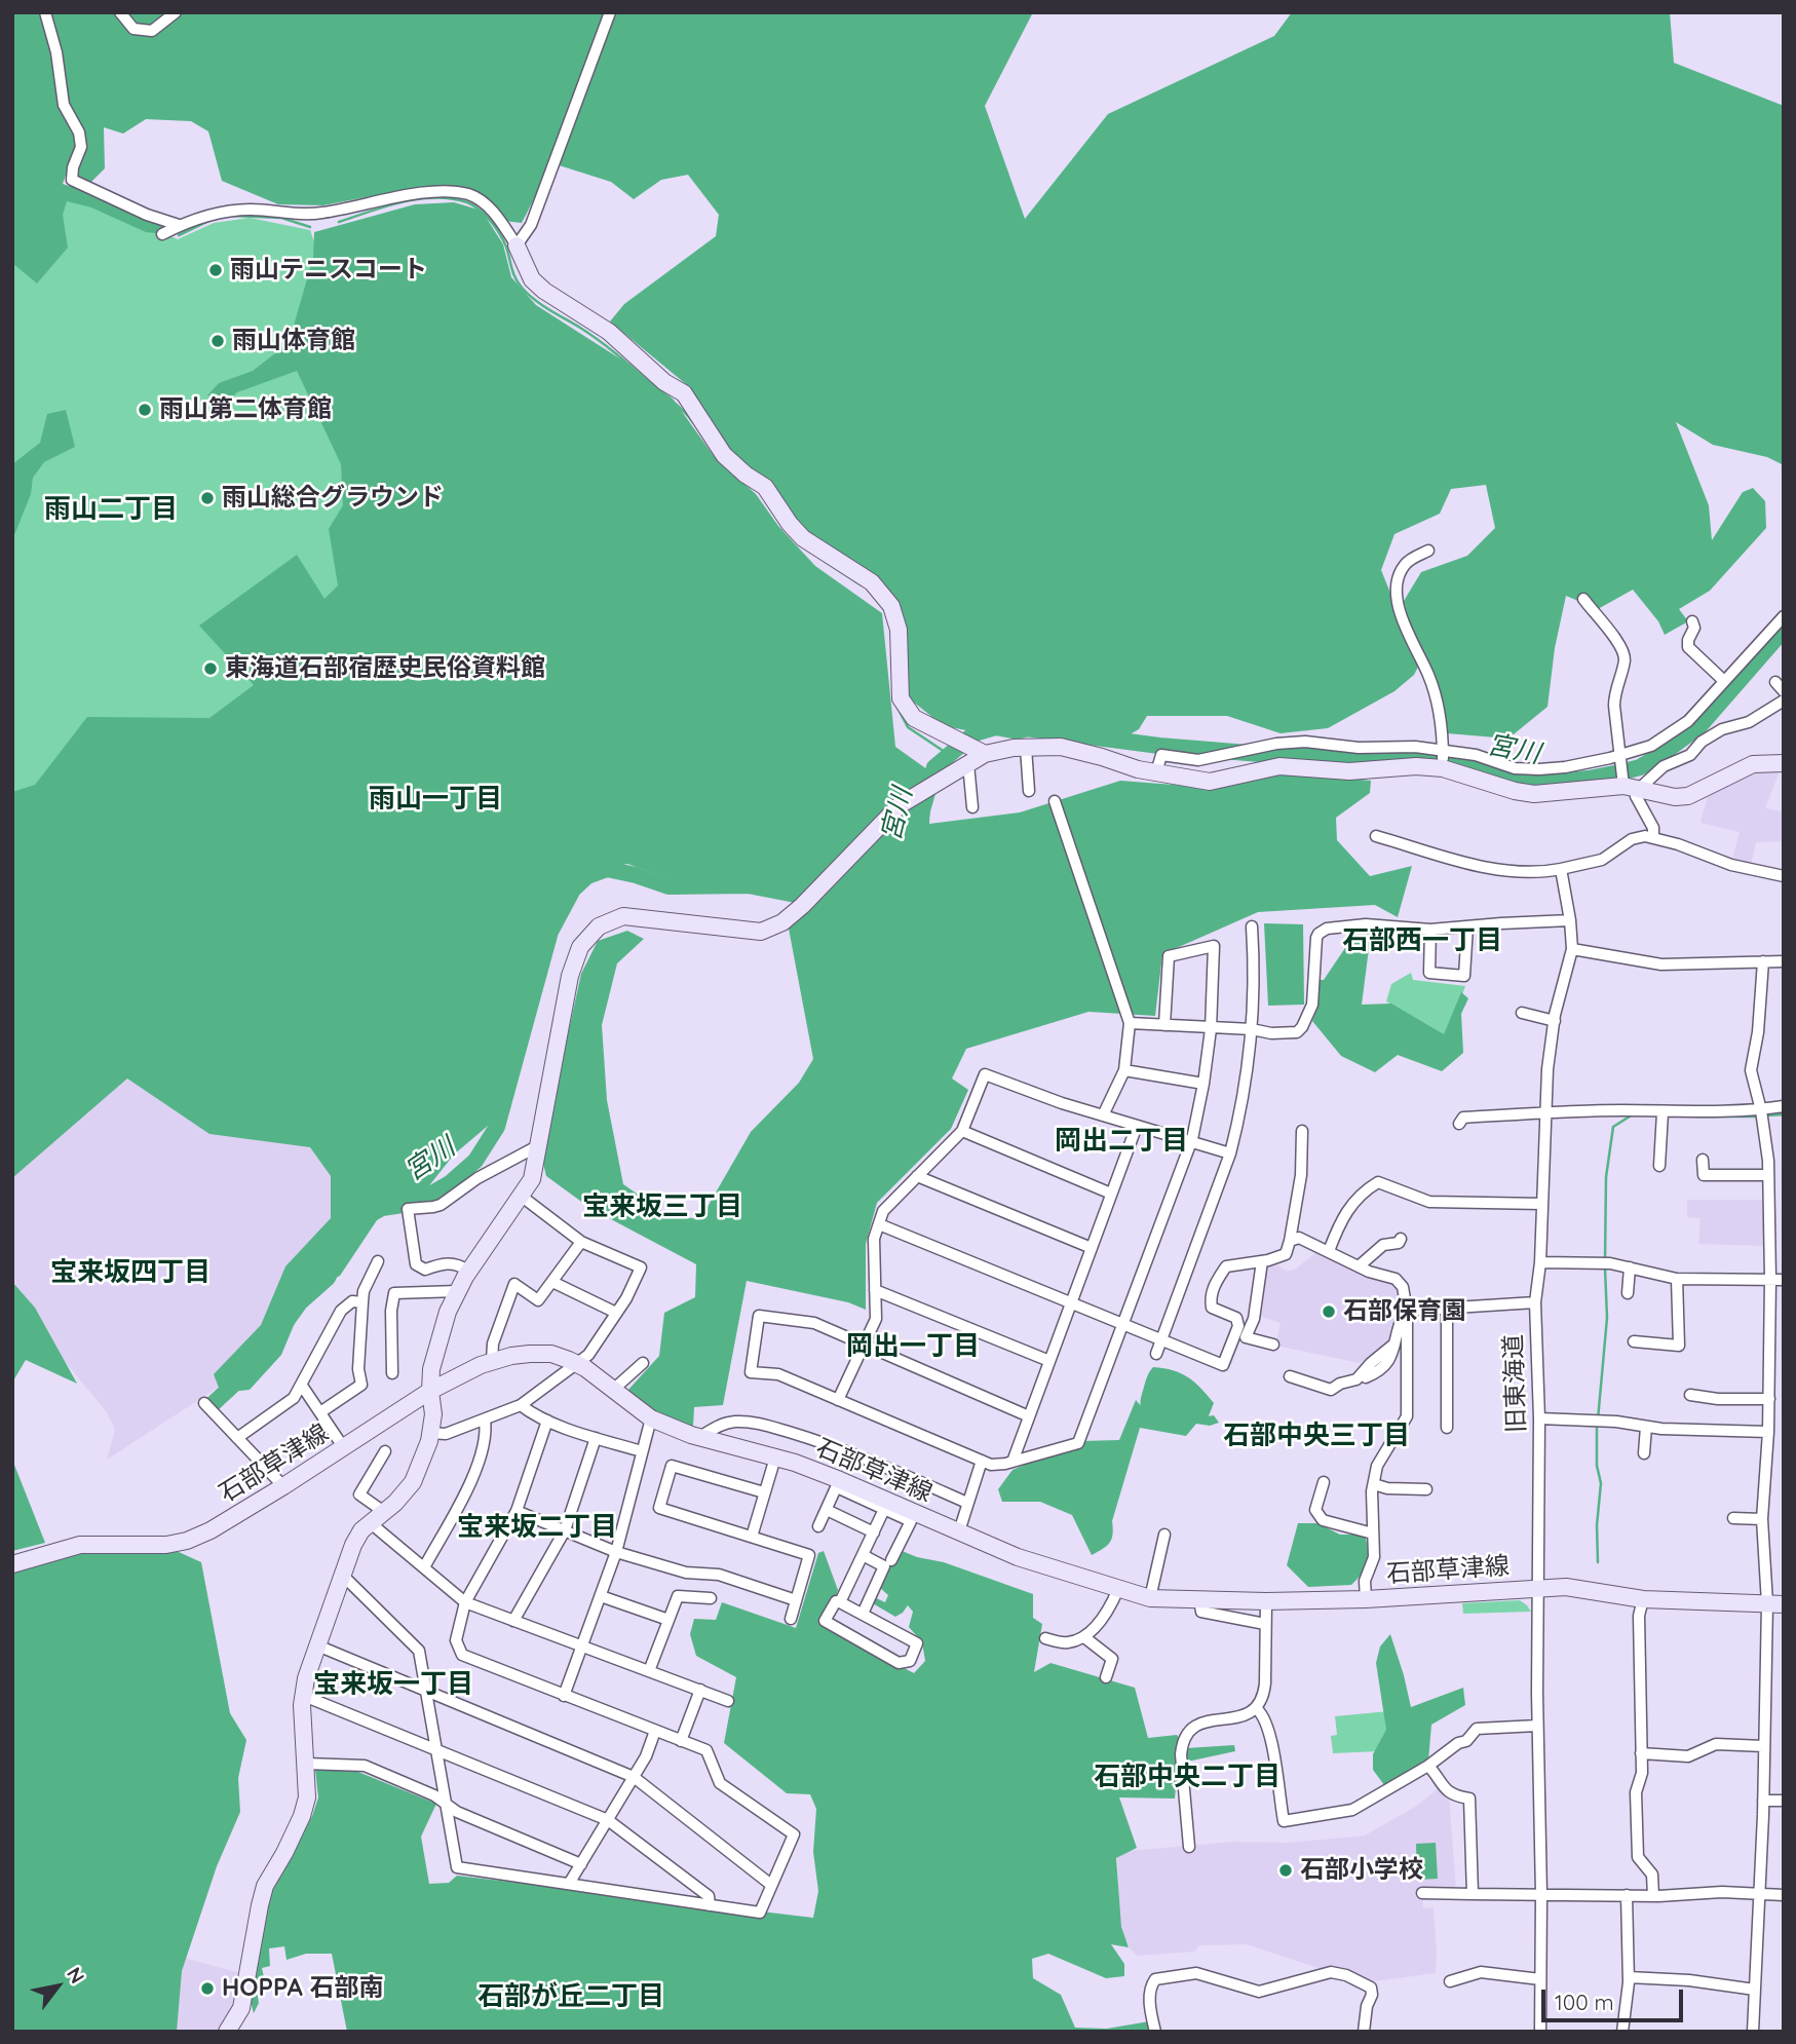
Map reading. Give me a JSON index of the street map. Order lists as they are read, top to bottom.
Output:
{
  "streets": {
    "street": ["旧東海道", "石部草津線"]
  },
  "crossings": [
    ["旧東海道", "石部草津線"]
  ],
  "districts": [
    "雨山二丁目",
    "雨山一丁目",
    "石部西一丁目",
    "岡出二丁目",
    "宝来坂三丁目",
    "宝来坂四丁目",
    "岡出一丁目",
    "石部中央三丁目",
    "宝来坂二丁目",
    "宝来坂一丁目",
    "石部中央二丁目",
    "石部が丘二丁目"
  ],
  "water": ["宮川"],
  "places": [
    "雨山テニスコート",
    "雨山体育館",
    "雨山第二体育館",
    "雨山総合グラウンド",
    "東海道石部宿歴史民俗資料館",
    "石部保育園",
    "石部小学校",
    "HOPPA 石部南"
  ],
  "scale_bar": "100 m",
  "north": "top right"
}
